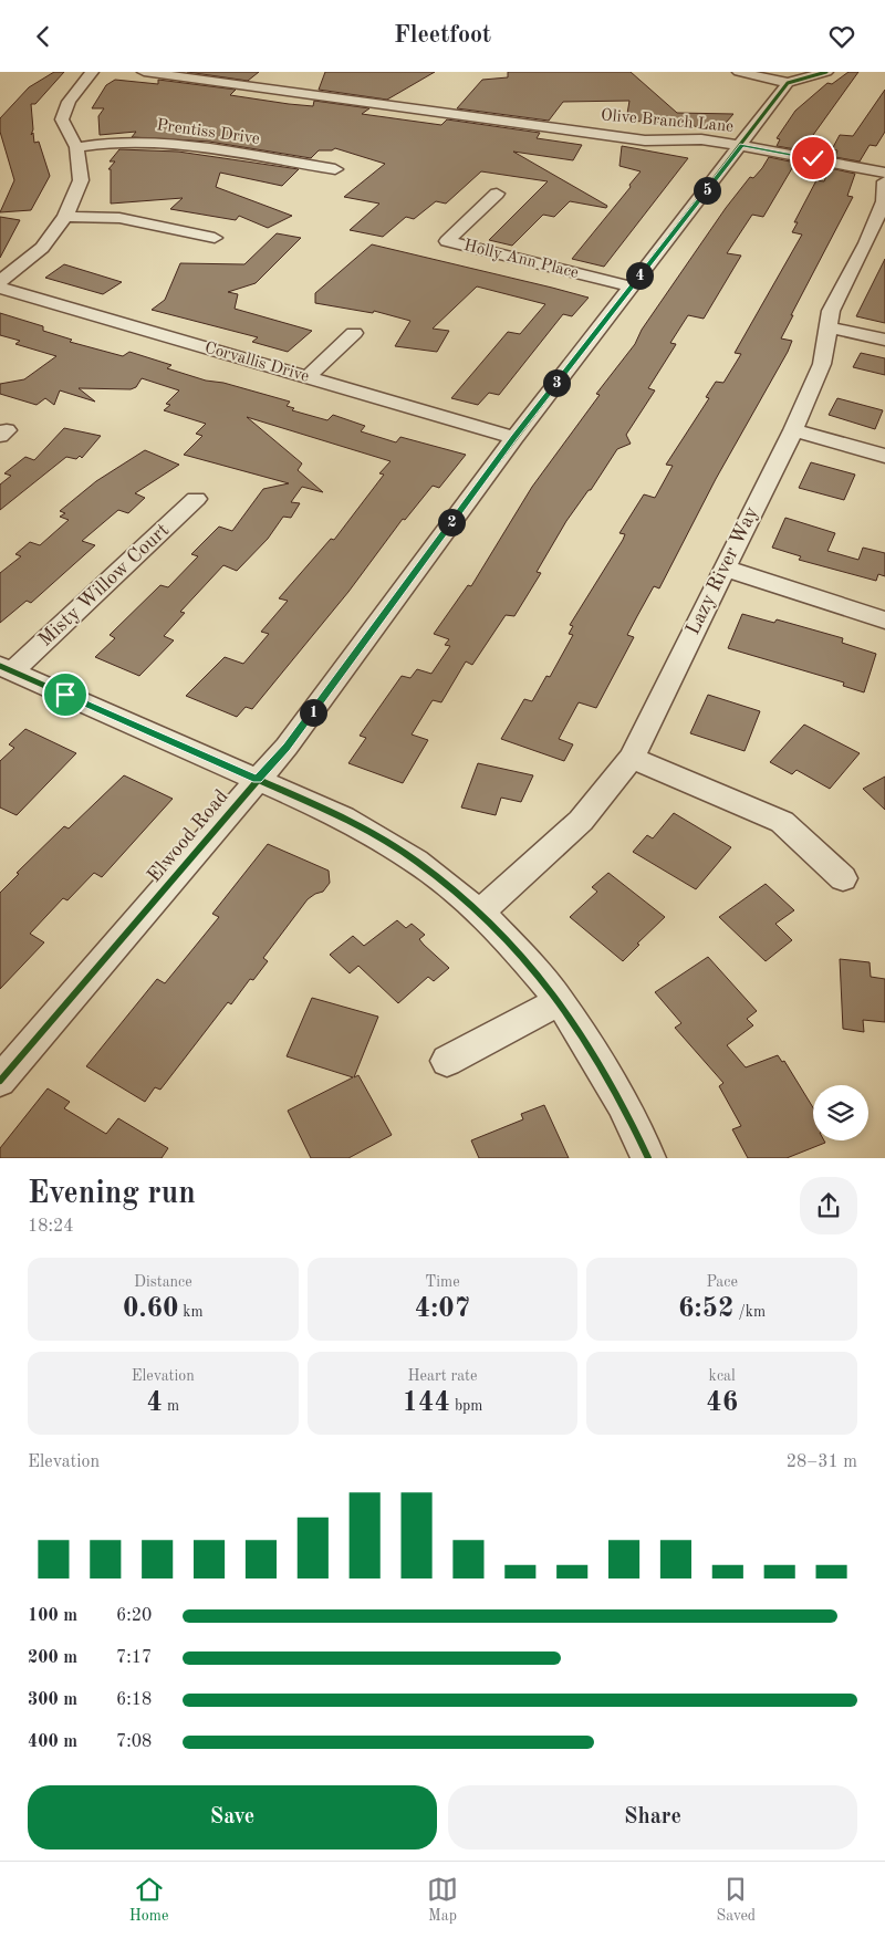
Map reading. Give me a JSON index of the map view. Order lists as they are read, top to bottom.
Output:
{
  "streets": {
    "street": [
      "Olive Branch Lane",
      "Prentiss Drive",
      "Holly Ann Place",
      "Corvallis Drive",
      "Lazy River Way",
      "Misty Willow Court",
      "Elwood Road"
    ]
  },
  "crossings": [
    ["Olive Branch Lane", "Elwood Road"],
    ["Holly Ann Place", "Elwood Road"],
    ["Corvallis Drive", "Elwood Road"]
  ],
  "page": {
    "header": "Fleetfoot",
    "pins": [
      "5",
      "4",
      "3",
      "2",
      "1"
    ],
    "heading": ["Evening run", "18:24"],
    "stats": [
      ["Distance", "0.60 km"],
      ["Time", "4:07"],
      ["Pace", "6:52 /km"],
      ["Elevation", "4 m"],
      ["Heart rate", "144 bpm"],
      ["kcal", "46"]
    ],
    "chart": ["Elevation", "28–31 m"],
    "list": [
      {
        "name": "100 m",
        "note": "6:20"
      },
      {
        "name": "200 m",
        "note": "7:17"
      },
      {
        "name": "300 m",
        "note": "6:18"
      },
      {
        "name": "400 m",
        "note": "7:08"
      }
    ],
    "buttons": ["Save", "Share"],
    "tabs": ["Home", "Map", "Saved"]
  }
}
